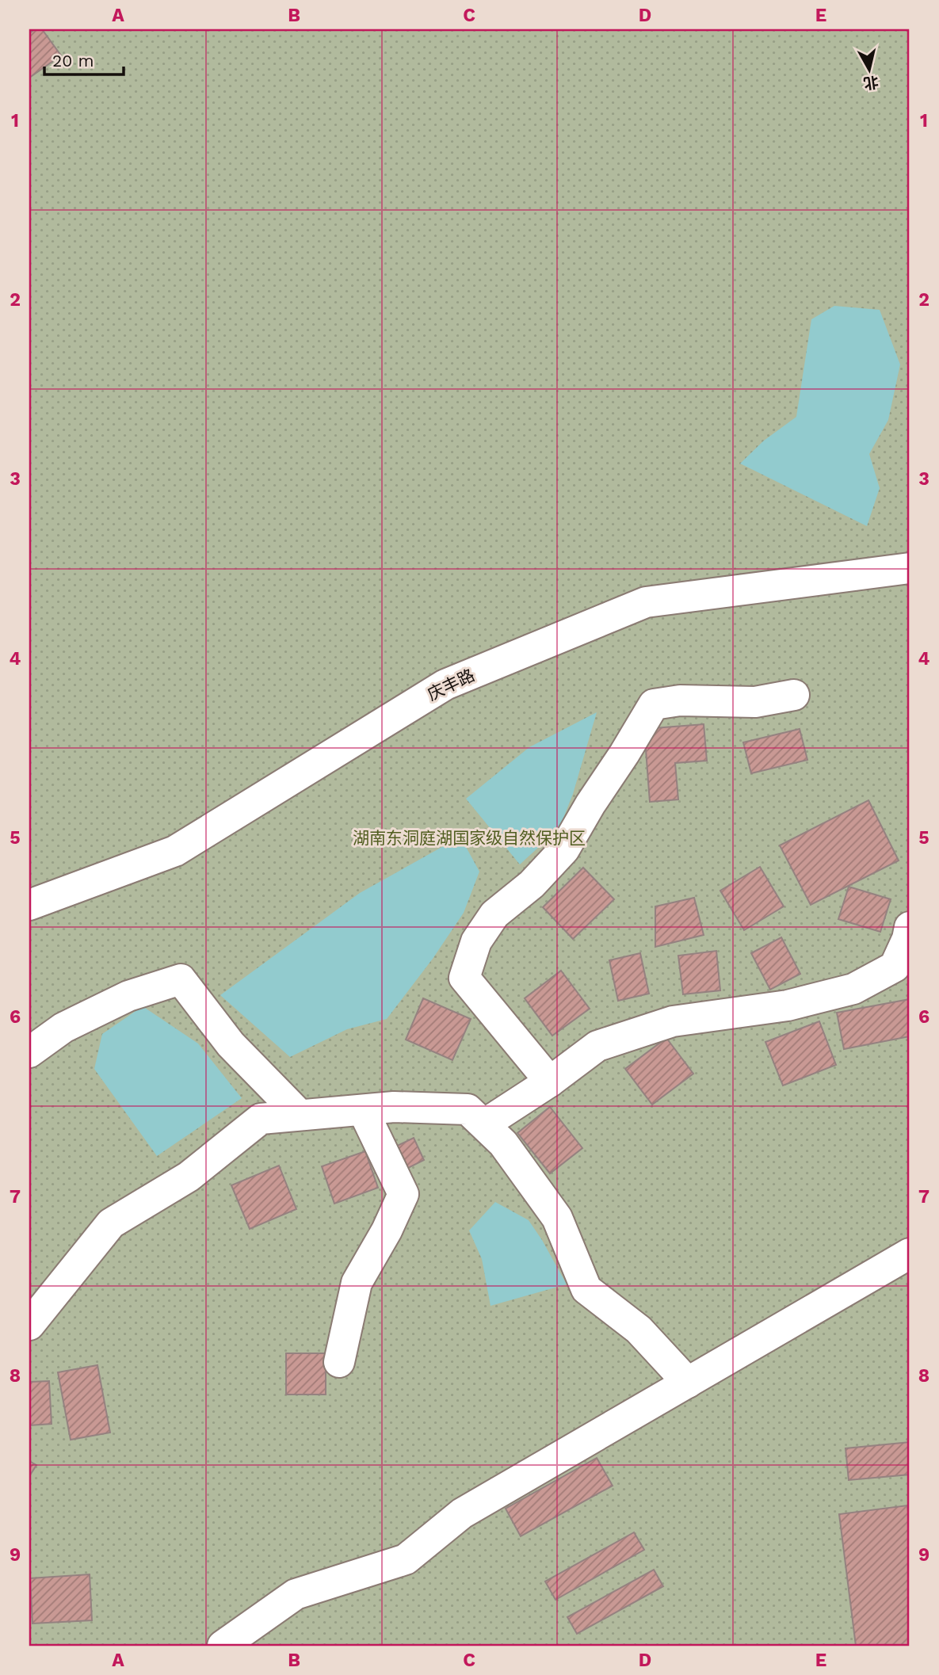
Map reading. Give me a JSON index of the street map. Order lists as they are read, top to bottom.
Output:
{
  "streets": {
    "street": ["庆丰路"]
  },
  "parks": ["湖南东洞庭湖国家级自然保护区"],
  "scale_bar": "20 m",
  "north": "bottom",
  "grid": {
    "columns": [
      "A",
      "B",
      "C",
      "D",
      "E"
    ],
    "rows": [
      "1",
      "2",
      "3",
      "4",
      "5",
      "6",
      "7",
      "8",
      "9"
    ]
  }
}
